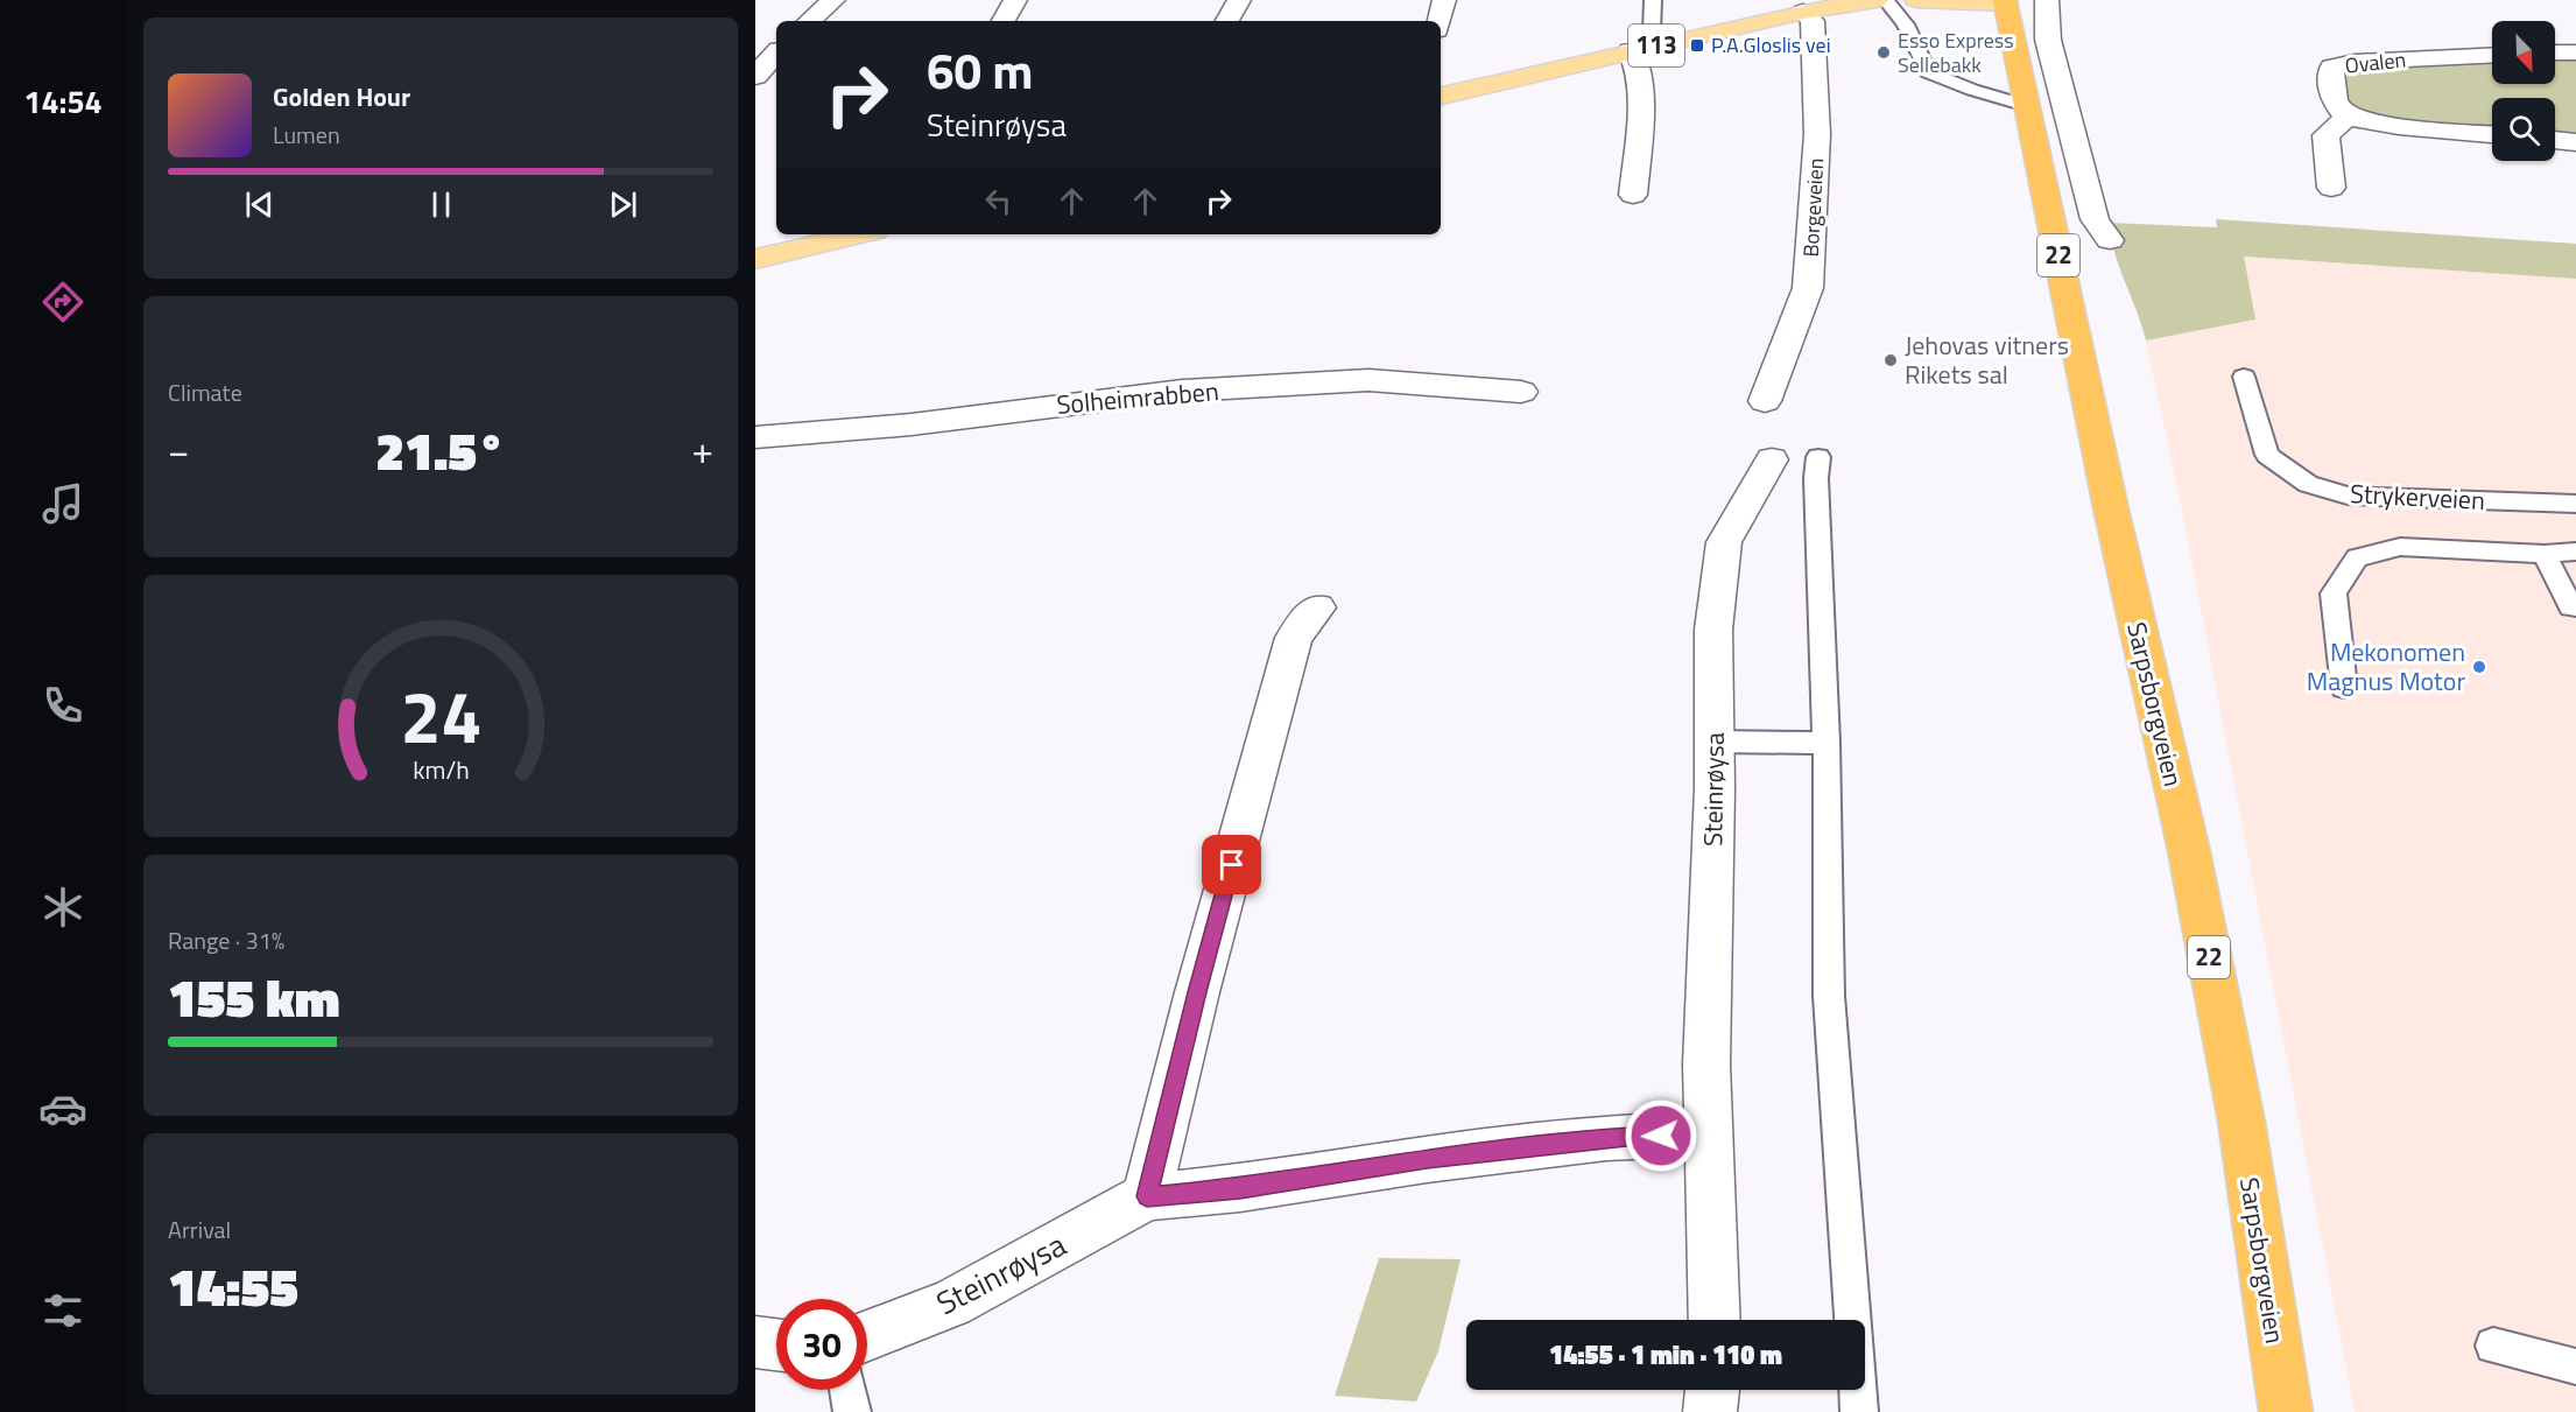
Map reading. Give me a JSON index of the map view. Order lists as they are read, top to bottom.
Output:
{
  "streets": {
    "highway": ["22", "Sarpsborgveien"],
    "main road": ["113"],
    "street": [
      "Ovalen",
      "Borgeveien",
      "Solheimrabben",
      "Steinrøysa"
    ],
    "lane": ["Strykerveien"]
  },
  "crossings": [
    ["113", "Borgeveien"]
  ],
  "places": {
    "transit": ["P.A.Gloslis vei"],
    "other": ["Esso Express Sellebakk", "Jehovas vitners Rikets sal", "Mekonomen Magnus Motor"]
  },
  "north": "bottom right",
  "page": {
    "tabs": "14:54",
    "turn": ["60 m", "Steinrøysa"],
    "song": ["Golden Hour", "Lumen"],
    "tile": [
      "Climate",
      ["Range · 31%", "155 km"],
      ["Arrival", "14:55"]
    ],
    "heat": ["−", "21.5°", "+"],
    "limit": "30",
    "trip": "14:55 · 1 min · 110 m",
    "gauge": ["24", "km/h"]
  }
}
